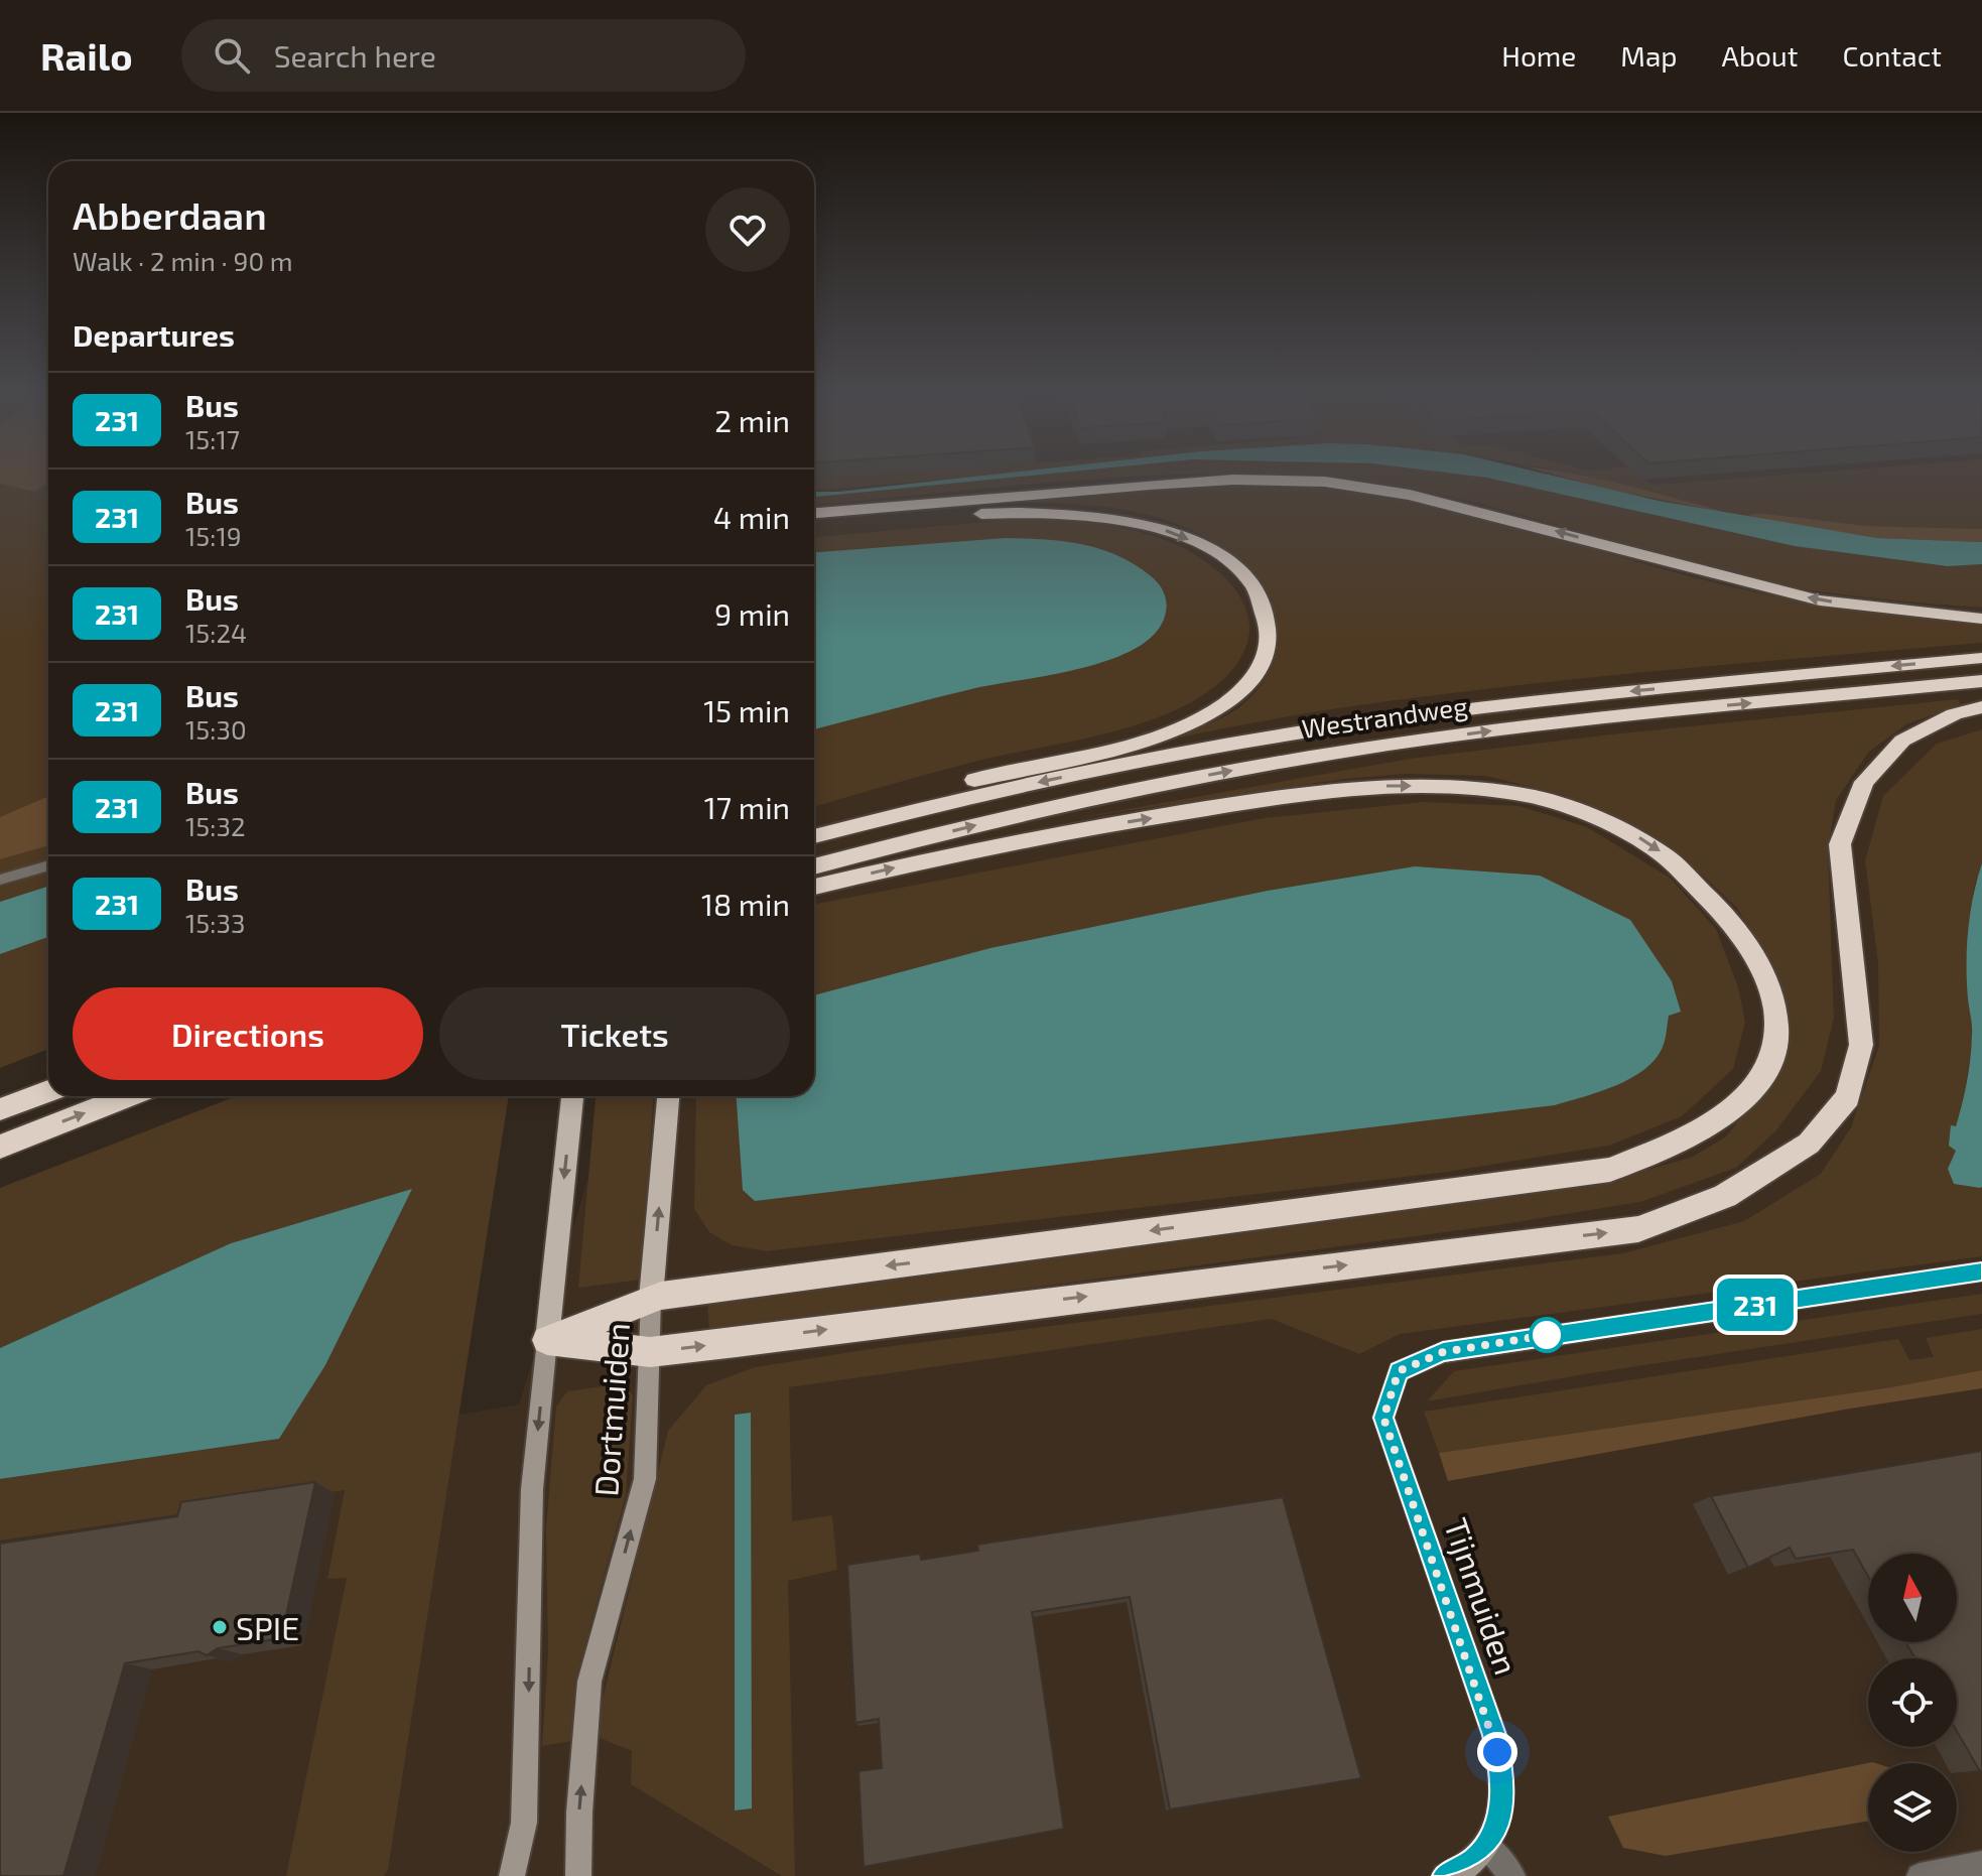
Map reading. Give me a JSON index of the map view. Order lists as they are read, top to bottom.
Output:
{
  "streets": {
    "highway": ["Westrandweg"],
    "main road": ["Dortmuiden", "Tijnmuiden"]
  },
  "places": ["SPIE"],
  "lines": ["bus line 231"],
  "north": "top",
  "page": {
    "header": "Railo",
    "search": "Search here",
    "nav": [
      "Home",
      "Map",
      "About",
      "Contact"
    ],
    "on_map": "231",
    "heading": [
      ["Abberdaan", "Walk · 2 min · 90 m"],
      "Departures"
    ],
    "list": [
      {
        "mark": "231",
        "name": "Bus",
        "note": "15:17",
        "value": "2 min"
      },
      {
        "mark": "231",
        "name": "Bus",
        "note": "15:19",
        "value": "4 min"
      },
      {
        "mark": "231",
        "name": "Bus",
        "note": "15:24",
        "value": "9 min"
      },
      {
        "mark": "231",
        "name": "Bus",
        "note": "15:30",
        "value": "15 min"
      },
      {
        "mark": "231",
        "name": "Bus",
        "note": "15:32",
        "value": "17 min"
      },
      {
        "mark": "231",
        "name": "Bus",
        "note": "15:33",
        "value": "18 min"
      }
    ],
    "buttons": ["Directions", "Tickets"]
  }
}
